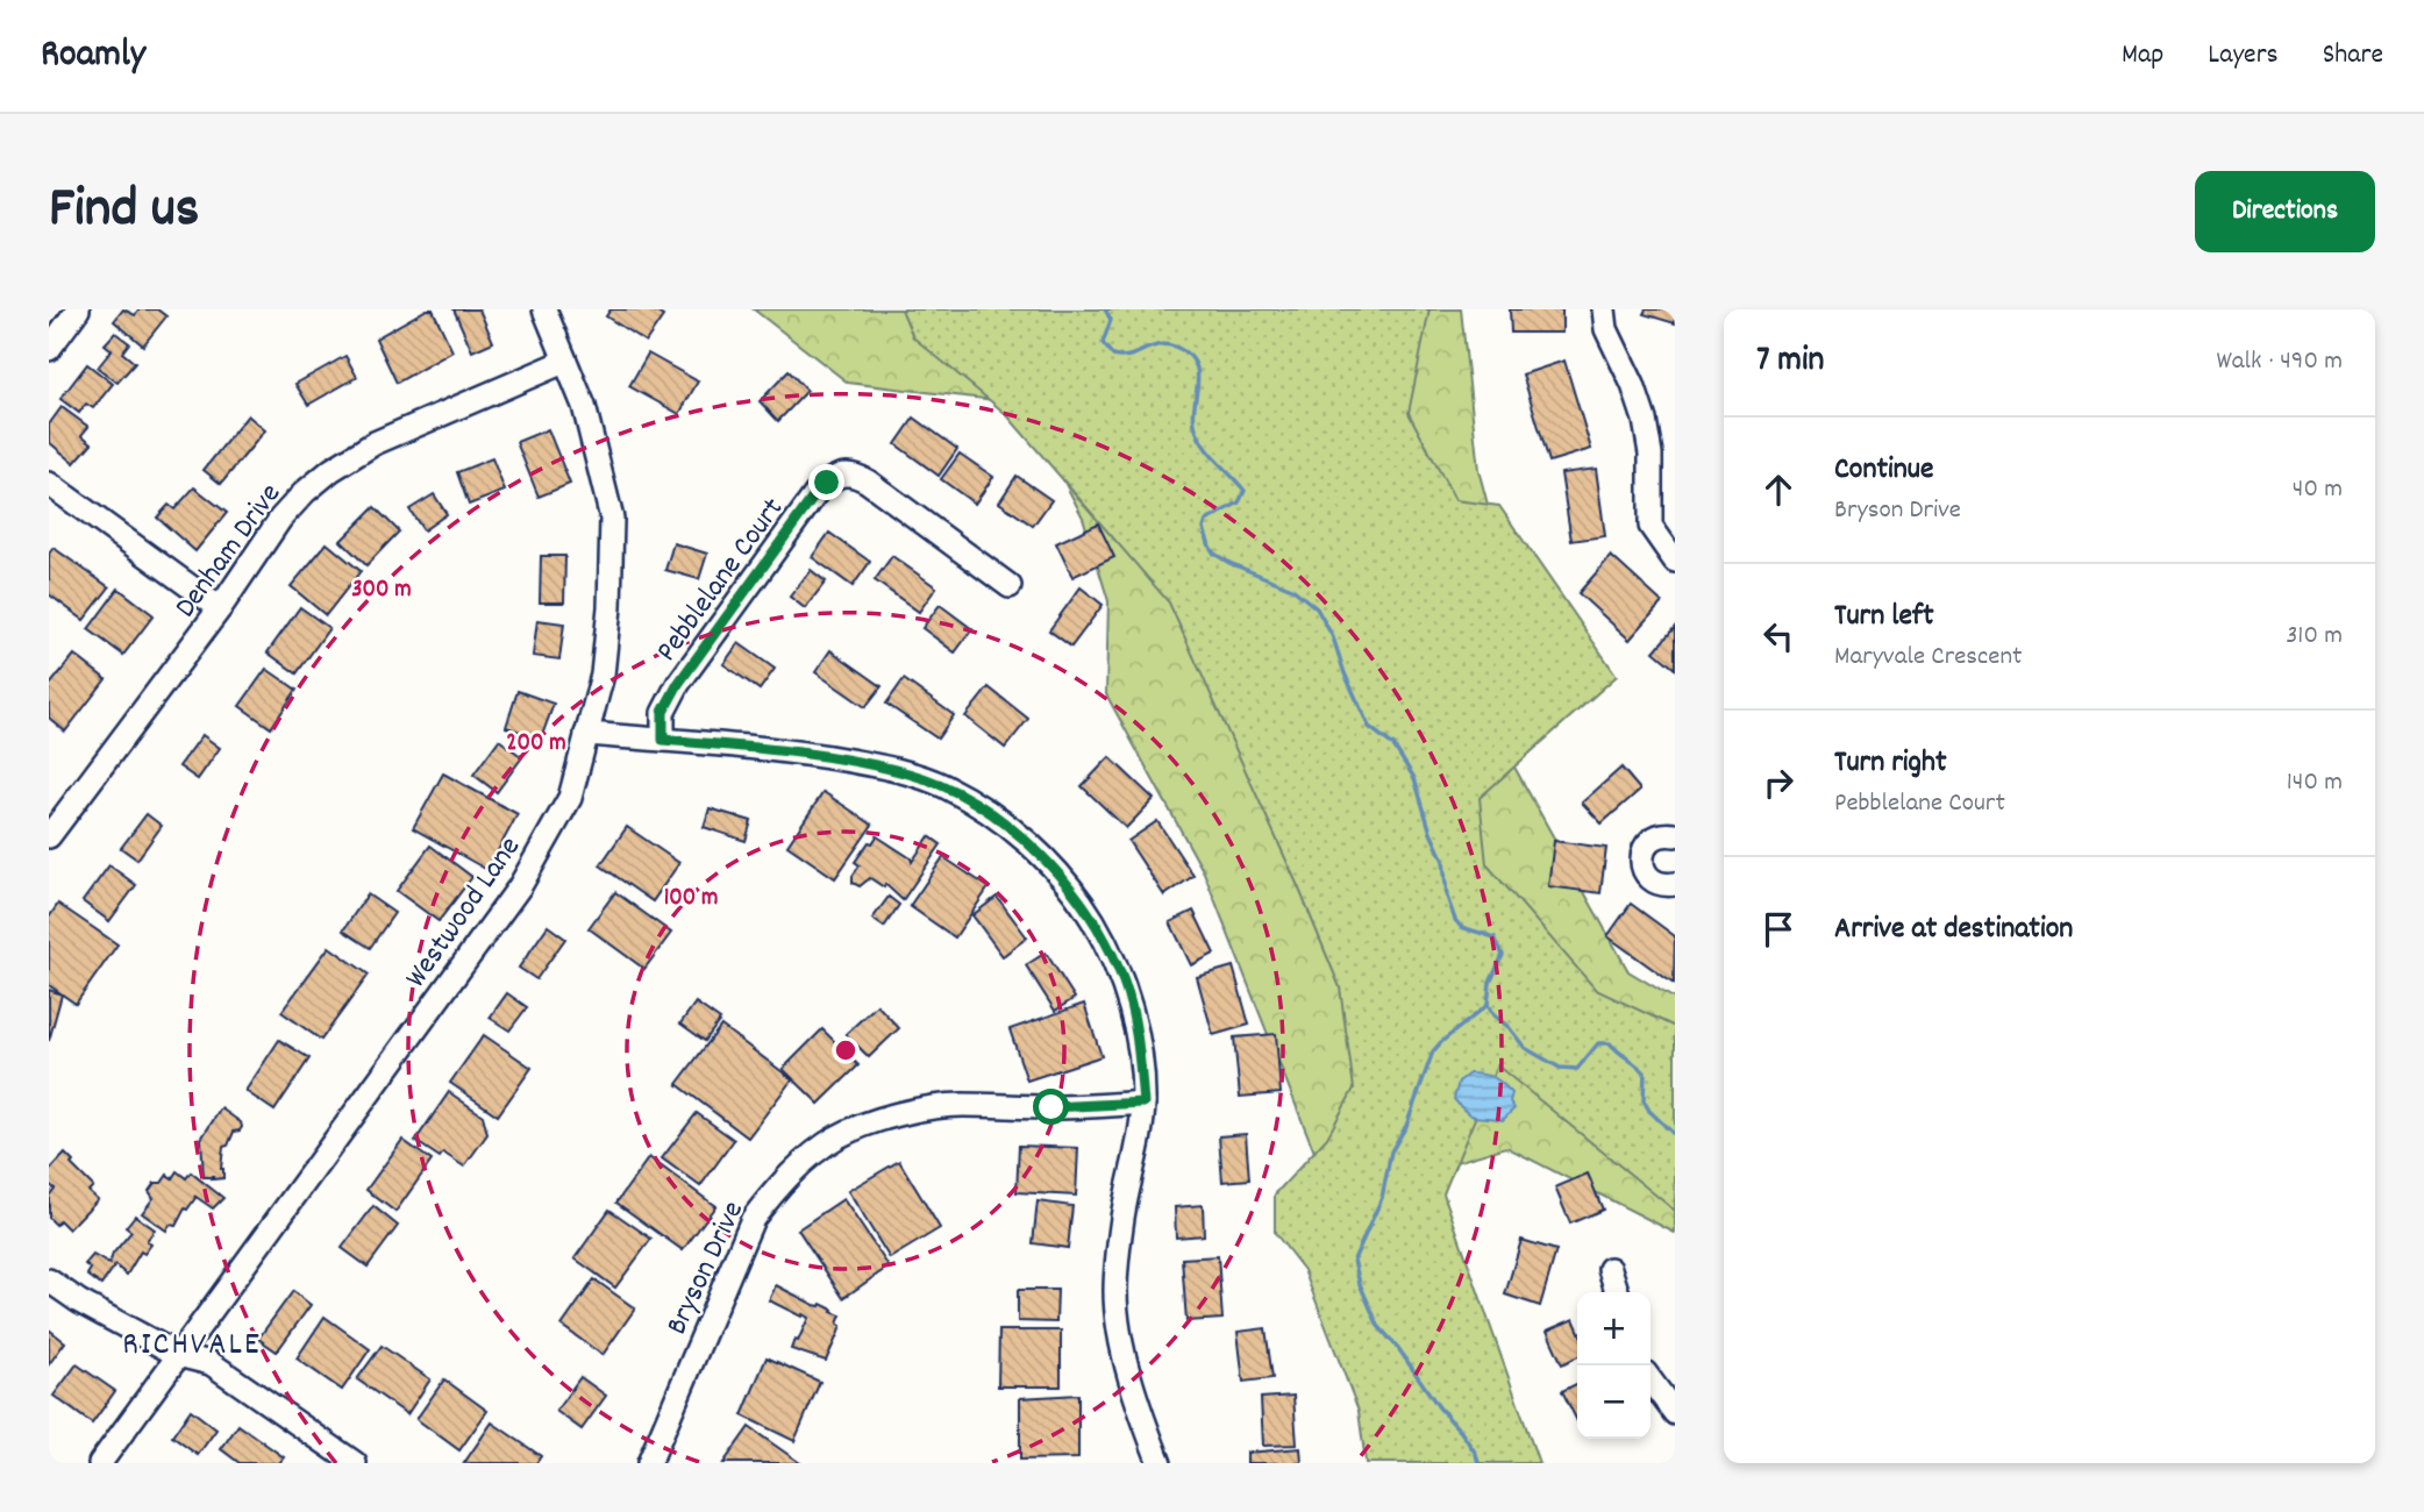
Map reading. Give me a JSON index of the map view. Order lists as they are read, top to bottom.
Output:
{
  "streets": {
    "street": [
      "Denham Drive",
      "Pebblelane Court",
      "Westwood Lane",
      "Bryson Drive"
    ]
  },
  "crossings": [
    ["Denham Drive", "Westwood Lane"]
  ],
  "districts": ["RICHVALE"],
  "page": {
    "header": "Roamly",
    "nav": ["Map", "Layers", "Share"],
    "title": "Find us",
    "buttons": "Directions",
    "heading": ["7 min", "Walk · 490 m"],
    "list": [
      ["Continue", "Bryson Drive", "40 m"],
      ["Turn left", "Maryvale Crescent", "310 m"],
      ["Turn right", "Pebblelane Court", "140 m"],
      "Arrive at destination"
    ],
    "map_buttons": ["+", "−"]
  },
  "rings": ["300 m", "200 m", "100 m"]
}
